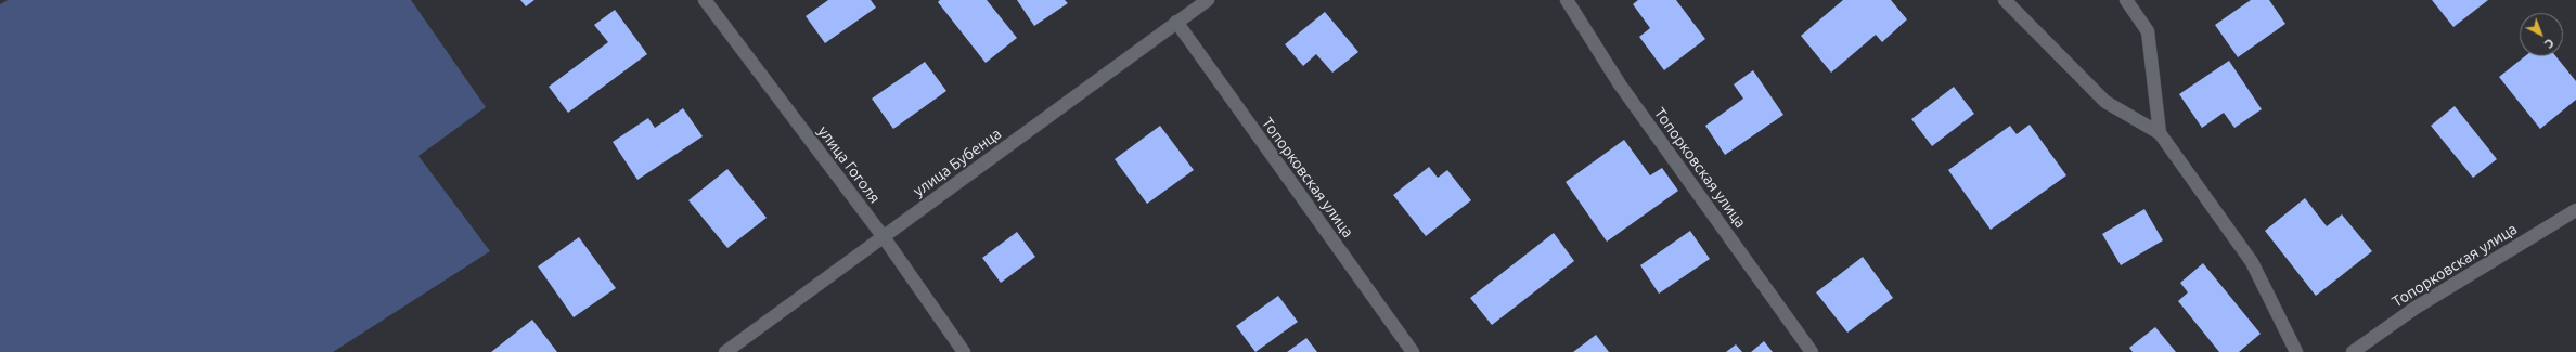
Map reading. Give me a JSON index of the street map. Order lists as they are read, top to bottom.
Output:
{
  "streets": {
    "street": ["улица Бубенца", "улица Гоголя", "Топорковская улица"]
  },
  "crossings": [
    ["улица Бубенца", "улица Гоголя"],
    ["улица Бубенца", "Топорковская улица"]
  ],
  "north": "bottom right"
}
